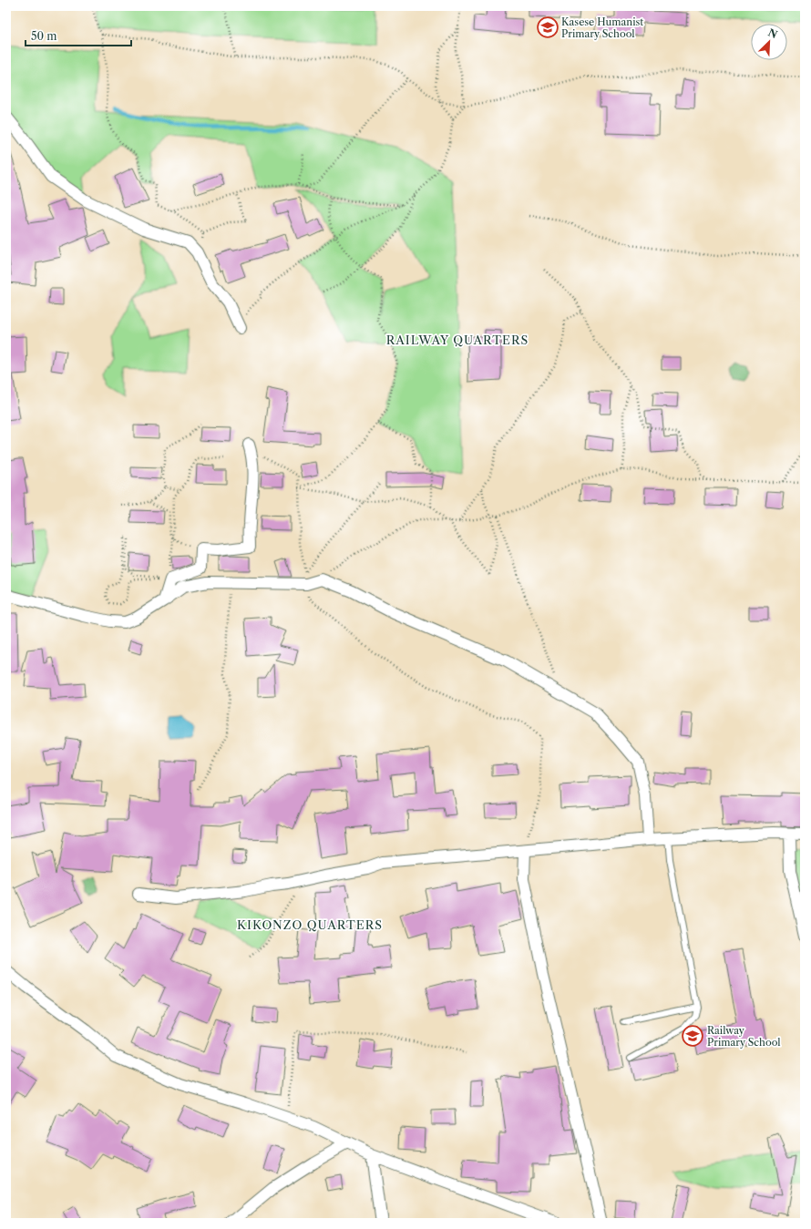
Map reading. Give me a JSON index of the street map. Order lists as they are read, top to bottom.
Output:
{
  "districts": ["RAILWAY QUARTERS", "KIKONZO QUARTERS"],
  "places": {
    "school or university": ["Kasese Humanist Primary School", "Railway Primary School"]
  },
  "scale_bar": "50 m",
  "north": "top right"
}
